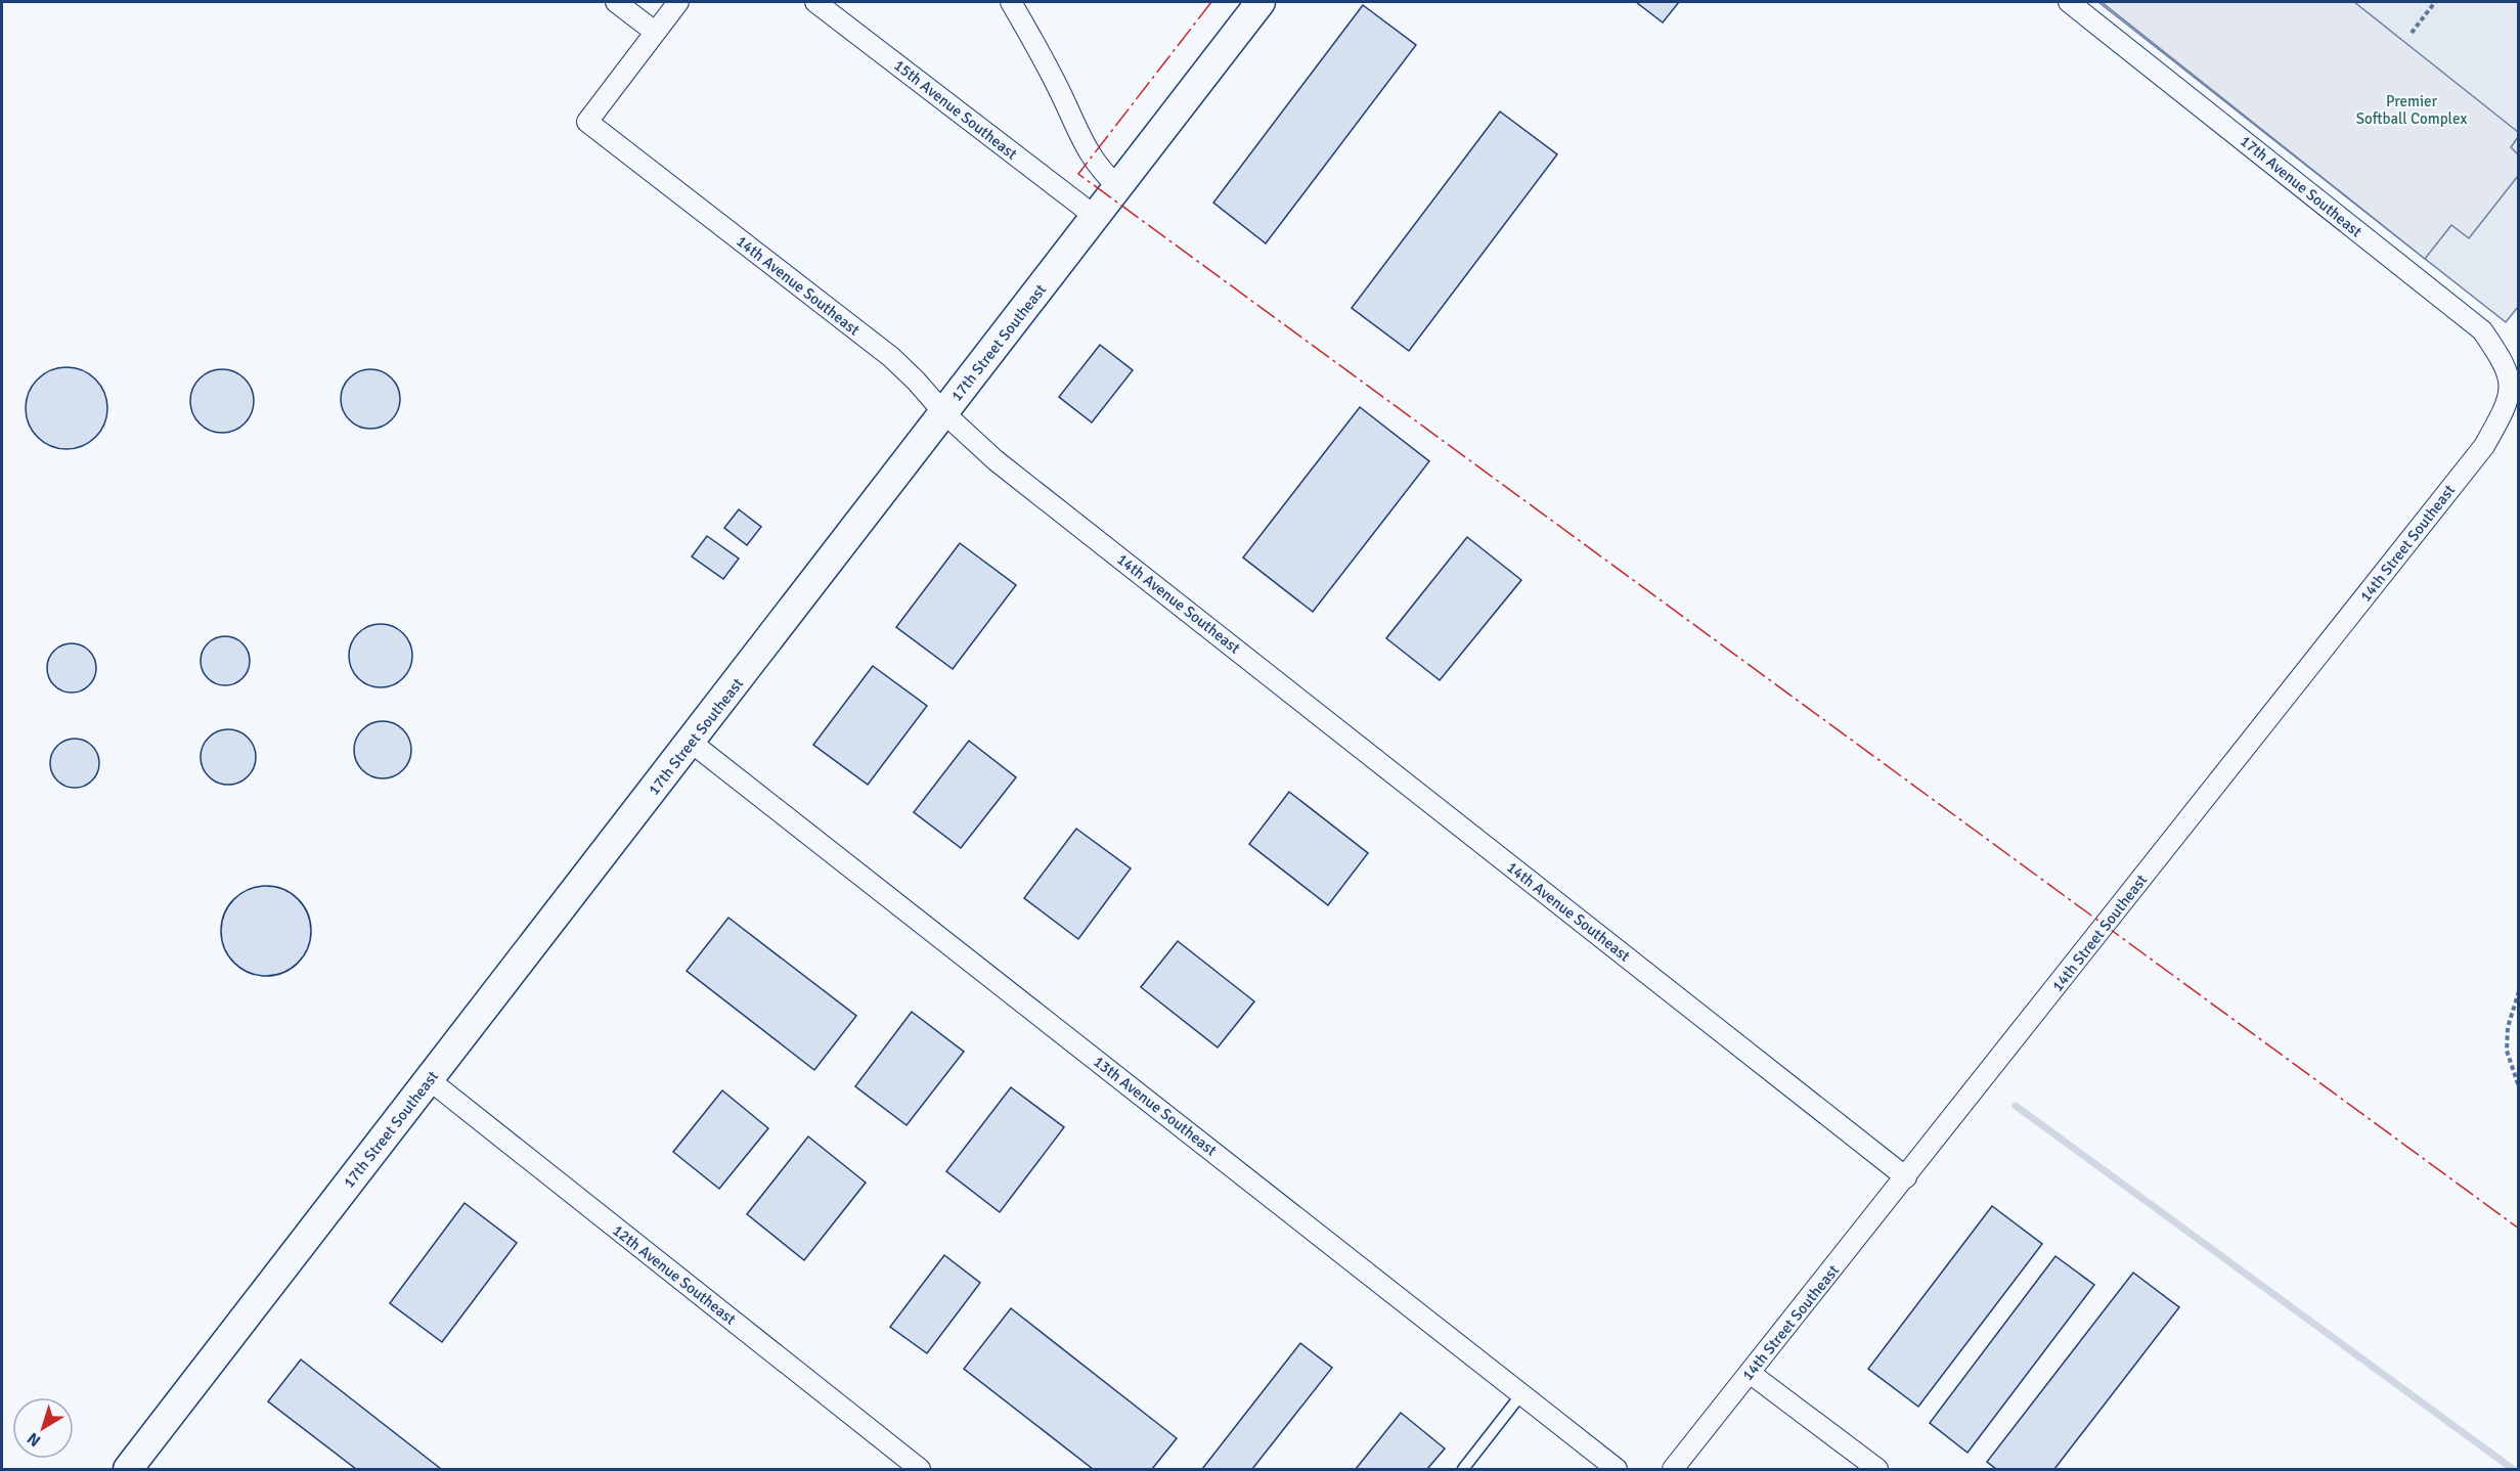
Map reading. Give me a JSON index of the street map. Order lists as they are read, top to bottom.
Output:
{
  "streets": {
    "street": [
      "15th Avenue Southeast",
      "17th Avenue Southeast",
      "14th Avenue Southeast",
      "17th Street Southeast",
      "14th Street Southeast",
      "13th Avenue Southeast",
      "12th Avenue Southeast"
    ]
  },
  "crossings": [
    ["15th Avenue Southeast", "17th Street Southeast"],
    ["17th Avenue Southeast", "14th Street Southeast"],
    ["14th Avenue Southeast", "17th Street Southeast"],
    ["14th Avenue Southeast", "14th Street Southeast"],
    ["17th Street Southeast", "13th Avenue Southeast"],
    ["17th Street Southeast", "12th Avenue Southeast"]
  ],
  "parks": ["Premier Softball Complex"],
  "north": "bottom left"
}
